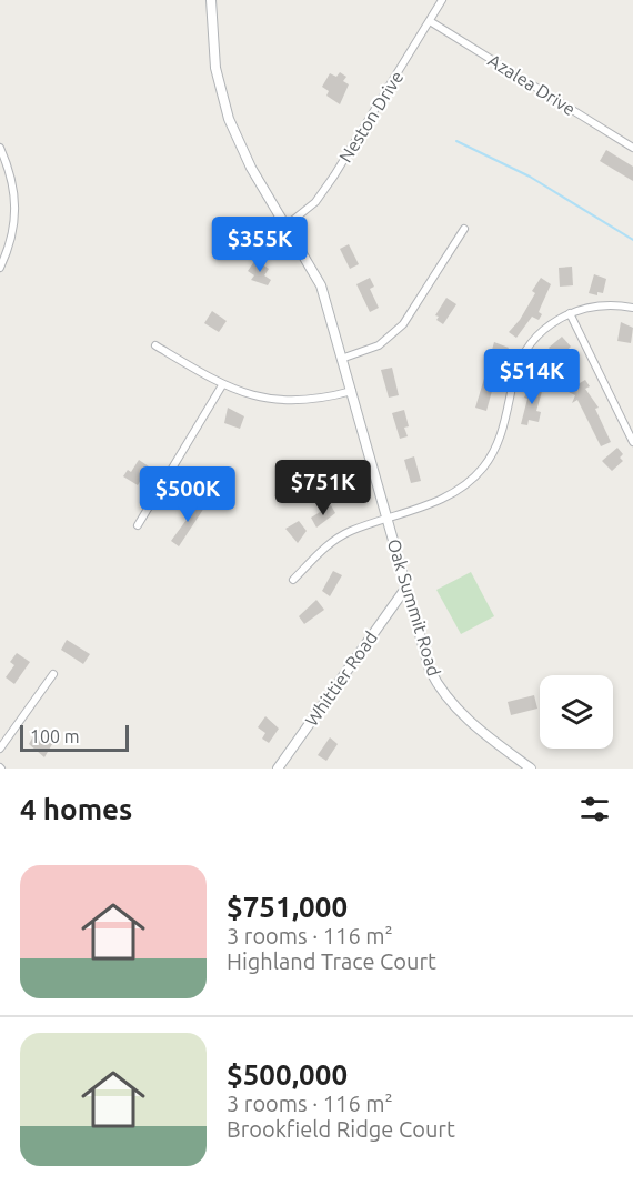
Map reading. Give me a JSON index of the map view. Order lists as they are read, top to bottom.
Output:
{
  "streets": {
    "main road": ["Oak Summit Road", "Whittier Road"],
    "street": ["Azalea Drive", "Neston Drive"]
  },
  "crossings": [
    ["Azalea Drive", "Neston Drive"],
    ["Neston Drive", "Oak Summit Road"],
    ["Oak Summit Road", "Whittier Road"]
  ],
  "scale_bar": "100 m",
  "page": {
    "price": [
      "$355K",
      "$514K",
      "$751K",
      "$500K"
    ],
    "scale": "100 m",
    "heading": "4 homes",
    "list": [
      {
        "name": "$751,000",
        "note": "3 rooms · 116 m² · Highland Trace Court"
      },
      {
        "name": "$500,000",
        "note": "3 rooms · 116 m² · Brookfield Ridge Court"
      }
    ]
  }
}
